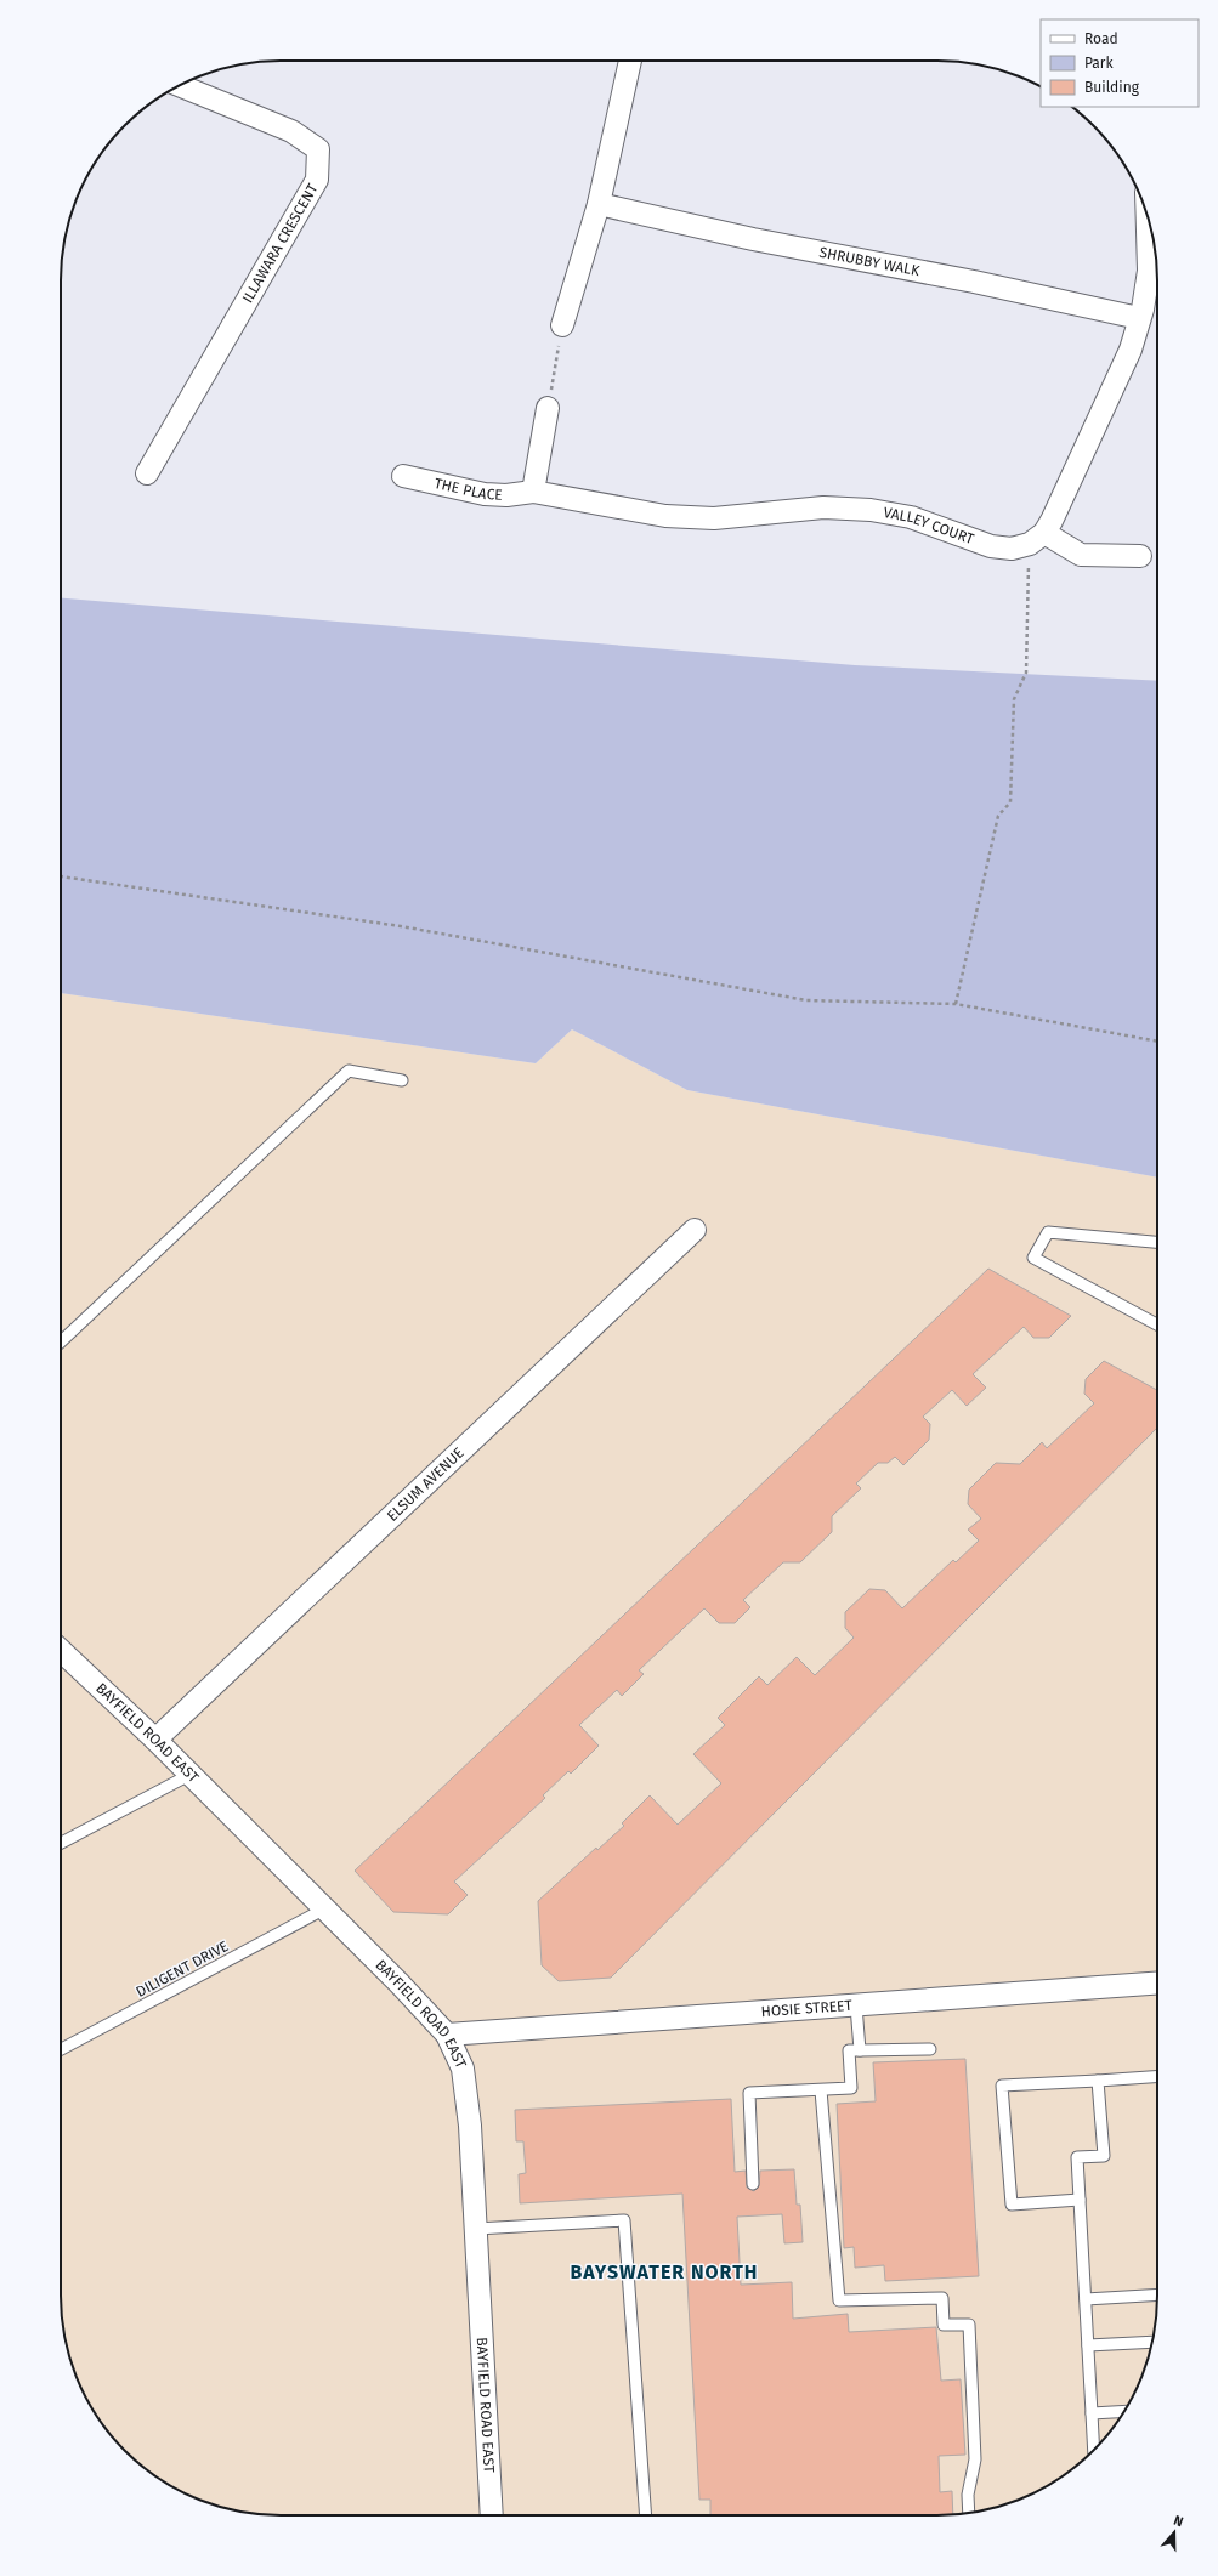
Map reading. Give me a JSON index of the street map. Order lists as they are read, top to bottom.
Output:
{
  "streets": {
    "street": [
      "ILLAWARA CRESCENT",
      "SHRUBBY WALK",
      "THE PLACE",
      "VALLEY COURT",
      "ELSUM AVENUE",
      "BAYFIELD ROAD EAST",
      "HOSIE STREET"
    ],
    "lane": ["DILIGENT DRIVE"]
  },
  "crossings": [
    ["THE PLACE", "VALLEY COURT"],
    ["ELSUM AVENUE", "BAYFIELD ROAD EAST"],
    ["BAYFIELD ROAD EAST", "DILIGENT DRIVE"],
    ["BAYFIELD ROAD EAST", "HOSIE STREET"]
  ],
  "districts": ["BAYSWATER NORTH"],
  "legend": ["Road", "Park", "Building"],
  "north": "top"
}
